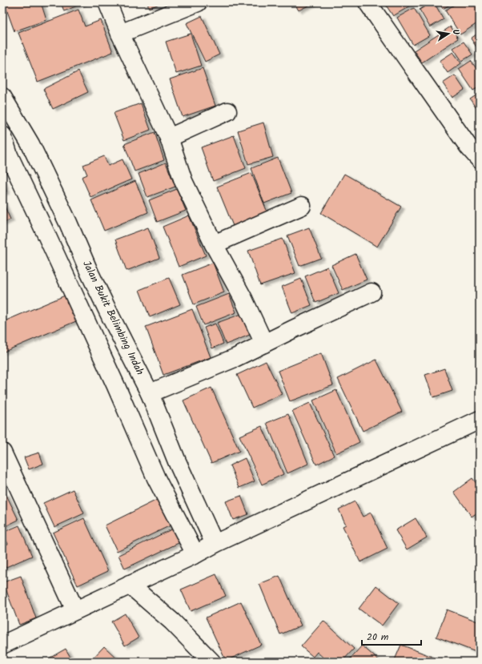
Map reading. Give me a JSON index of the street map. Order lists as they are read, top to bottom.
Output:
{
  "streets": {
    "street": ["Jalan Bukit Belimbing Indah"]
  },
  "scale_bar": "20 m",
  "north": "right"
}
